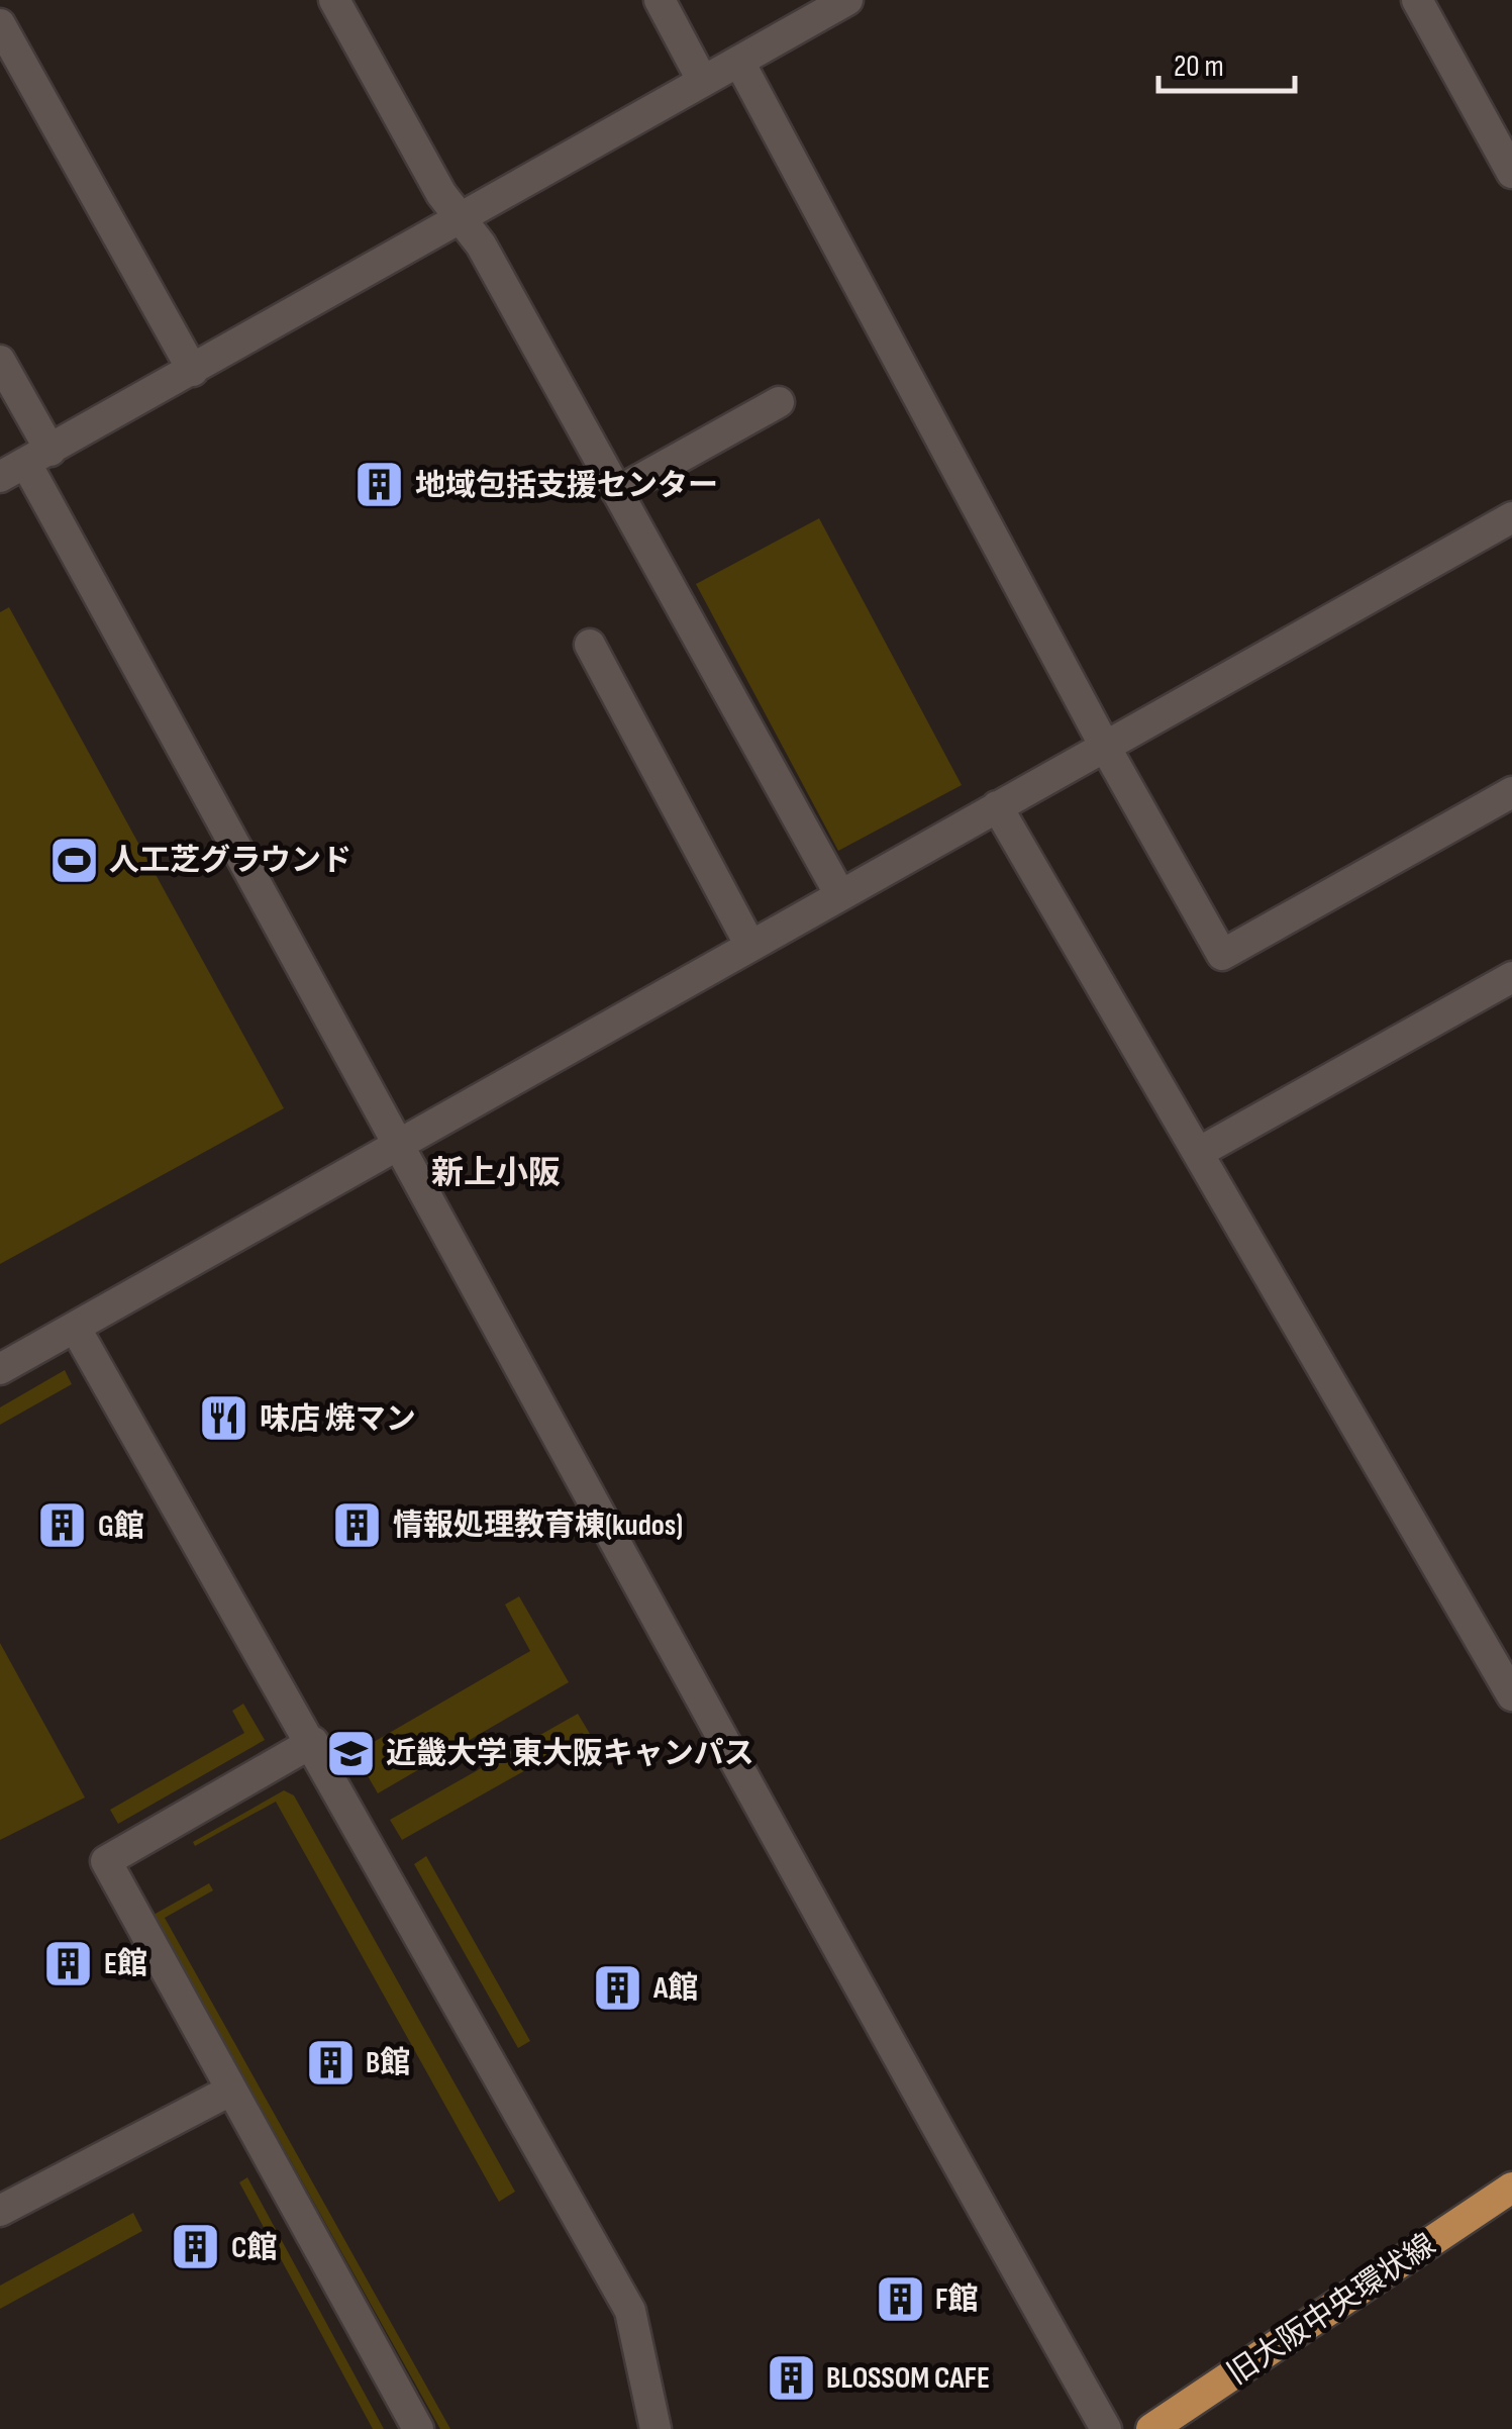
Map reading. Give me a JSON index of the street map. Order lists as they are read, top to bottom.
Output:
{
  "streets": {
    "main road": ["旧大阪中央環状線"]
  },
  "districts": ["新上小阪"],
  "places": {
    "building": [
      "地域包括支援センター",
      "情報処理教育棟(kudos)",
      "G館",
      "E館",
      "A館",
      "B館",
      "C館",
      "F館",
      "BLOSSOM CAFE"
    ],
    "sports": ["人工芝グラウンド"],
    "restaurant": ["味店 焼マン"],
    "school or university": ["近畿大学 東大阪キャンパス"]
  },
  "scale_bar": "20 m"
}
